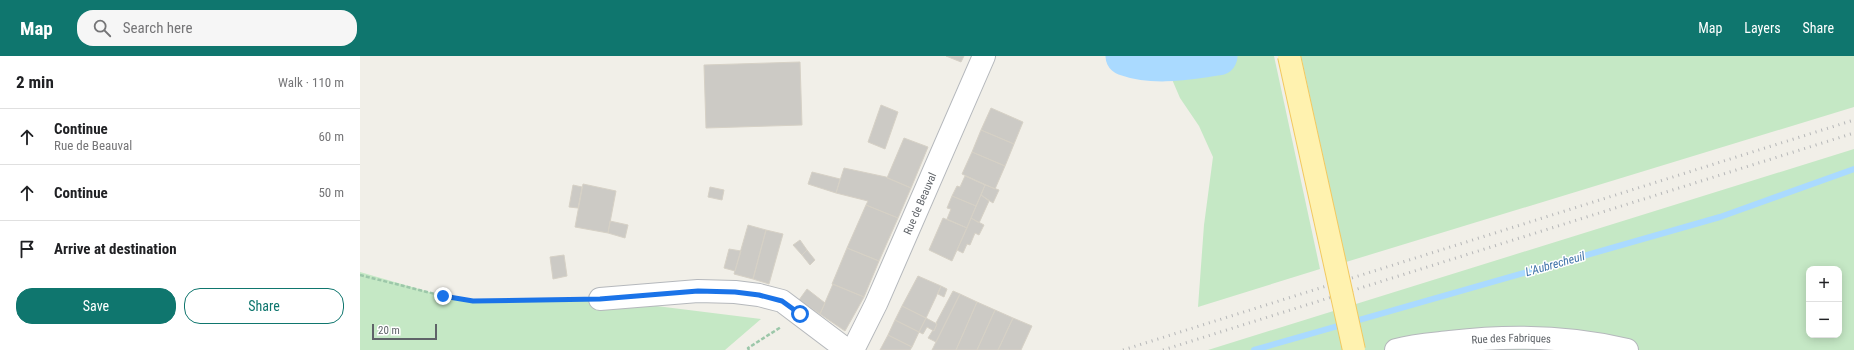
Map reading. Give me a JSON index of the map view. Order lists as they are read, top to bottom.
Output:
{
  "streets": {
    "street": ["Rue de Beauval", "Rue des Fabriques"]
  },
  "water": ["L'Aubrecheuil"],
  "scale_bar": "20 m",
  "page": {
    "header": "Map",
    "search": "Search here",
    "nav": ["Map", "Layers", "Share"],
    "heading": ["2 min", "Walk · 110 m"],
    "list": [
      ["Continue", "Rue de Beauval", "60 m"],
      ["Continue", "50 m"],
      "Arrive at destination"
    ],
    "map_buttons": ["+", "−"],
    "buttons": ["Save", "Share"],
    "scale": "20 m"
  }
}
